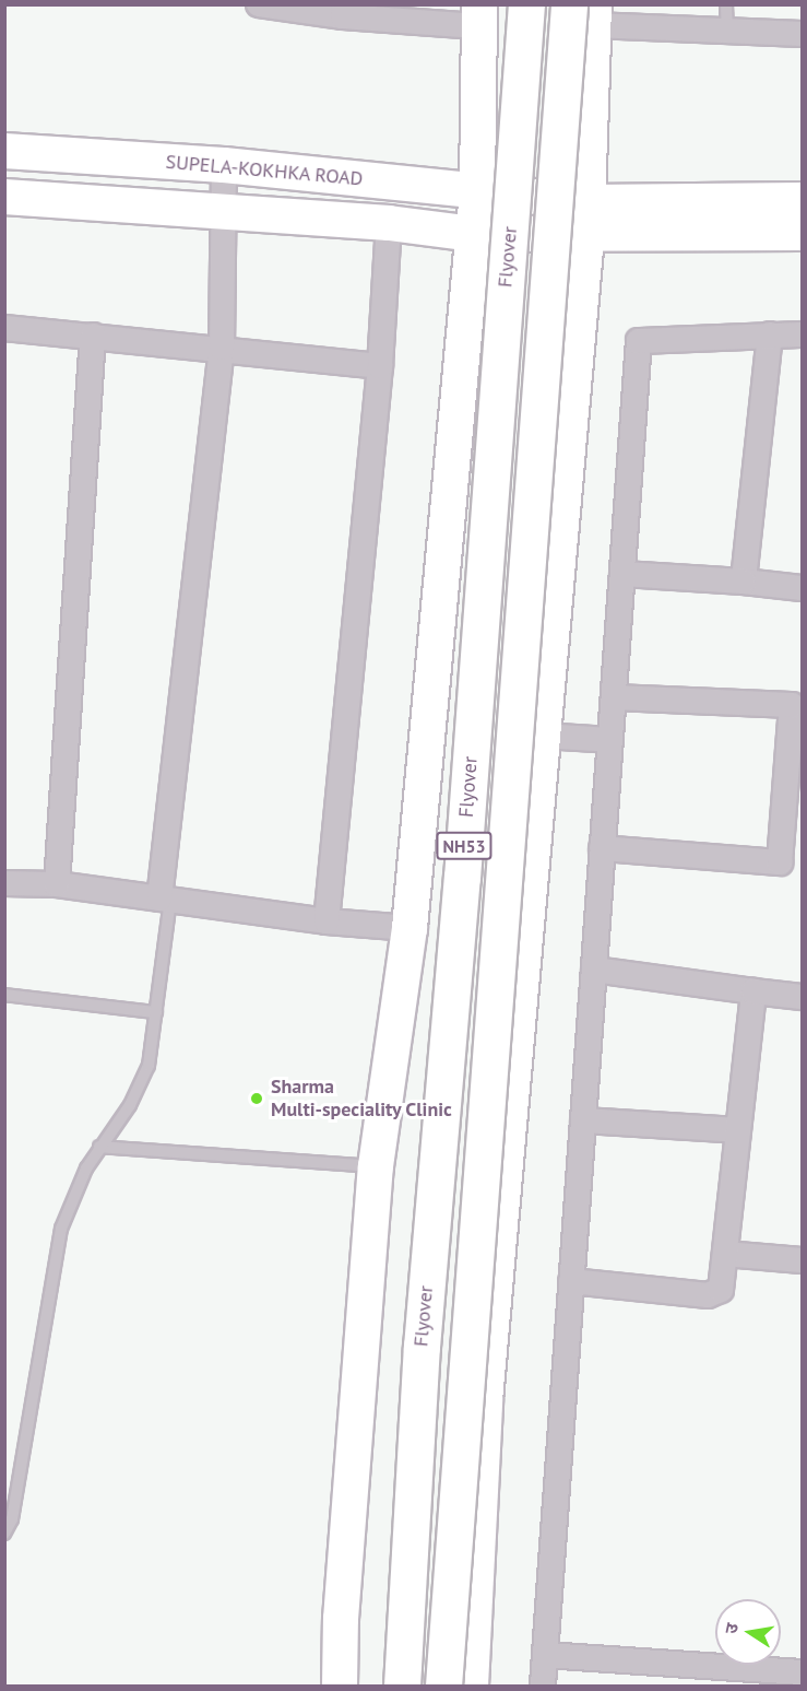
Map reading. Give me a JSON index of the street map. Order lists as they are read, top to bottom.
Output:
{
  "streets": {
    "highway": ["Flyover", "NH53"],
    "street": ["SUPELA-KOKHKA ROAD"]
  },
  "places": ["Sharma Multi-speciality Clinic"],
  "north": "left"
}
